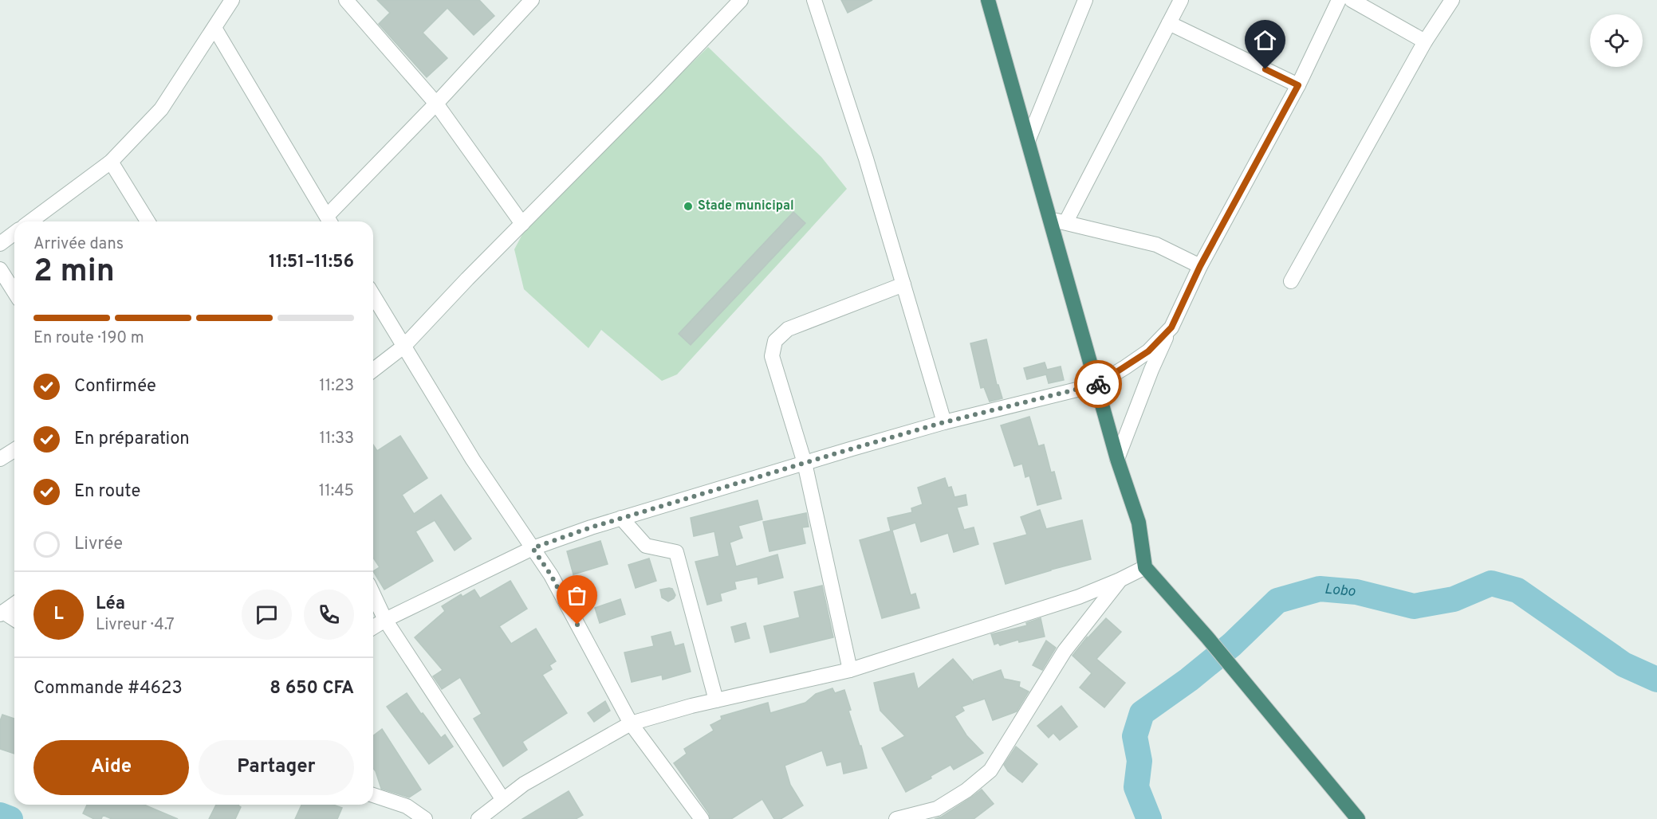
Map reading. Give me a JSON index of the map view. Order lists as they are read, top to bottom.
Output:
{
  "water": ["Lobo"],
  "places": ["Stade municipal"],
  "page": {
    "heading": ["2 min", "Arrivée dans", "11:51–11:56"],
    "panel": [
      "Léa",
      "Livreur · 4.7",
      "Commande #4623",
      "8 650 CFA"
    ],
    "bar": "En route · 190 m",
    "list": [
      ["Confirmée", "11:23"],
      ["En préparation", "11:33"],
      ["En route", "11:45"],
      "Livrée"
    ],
    "round": "L",
    "buttons": ["Aide", "Partager"]
  }
}
